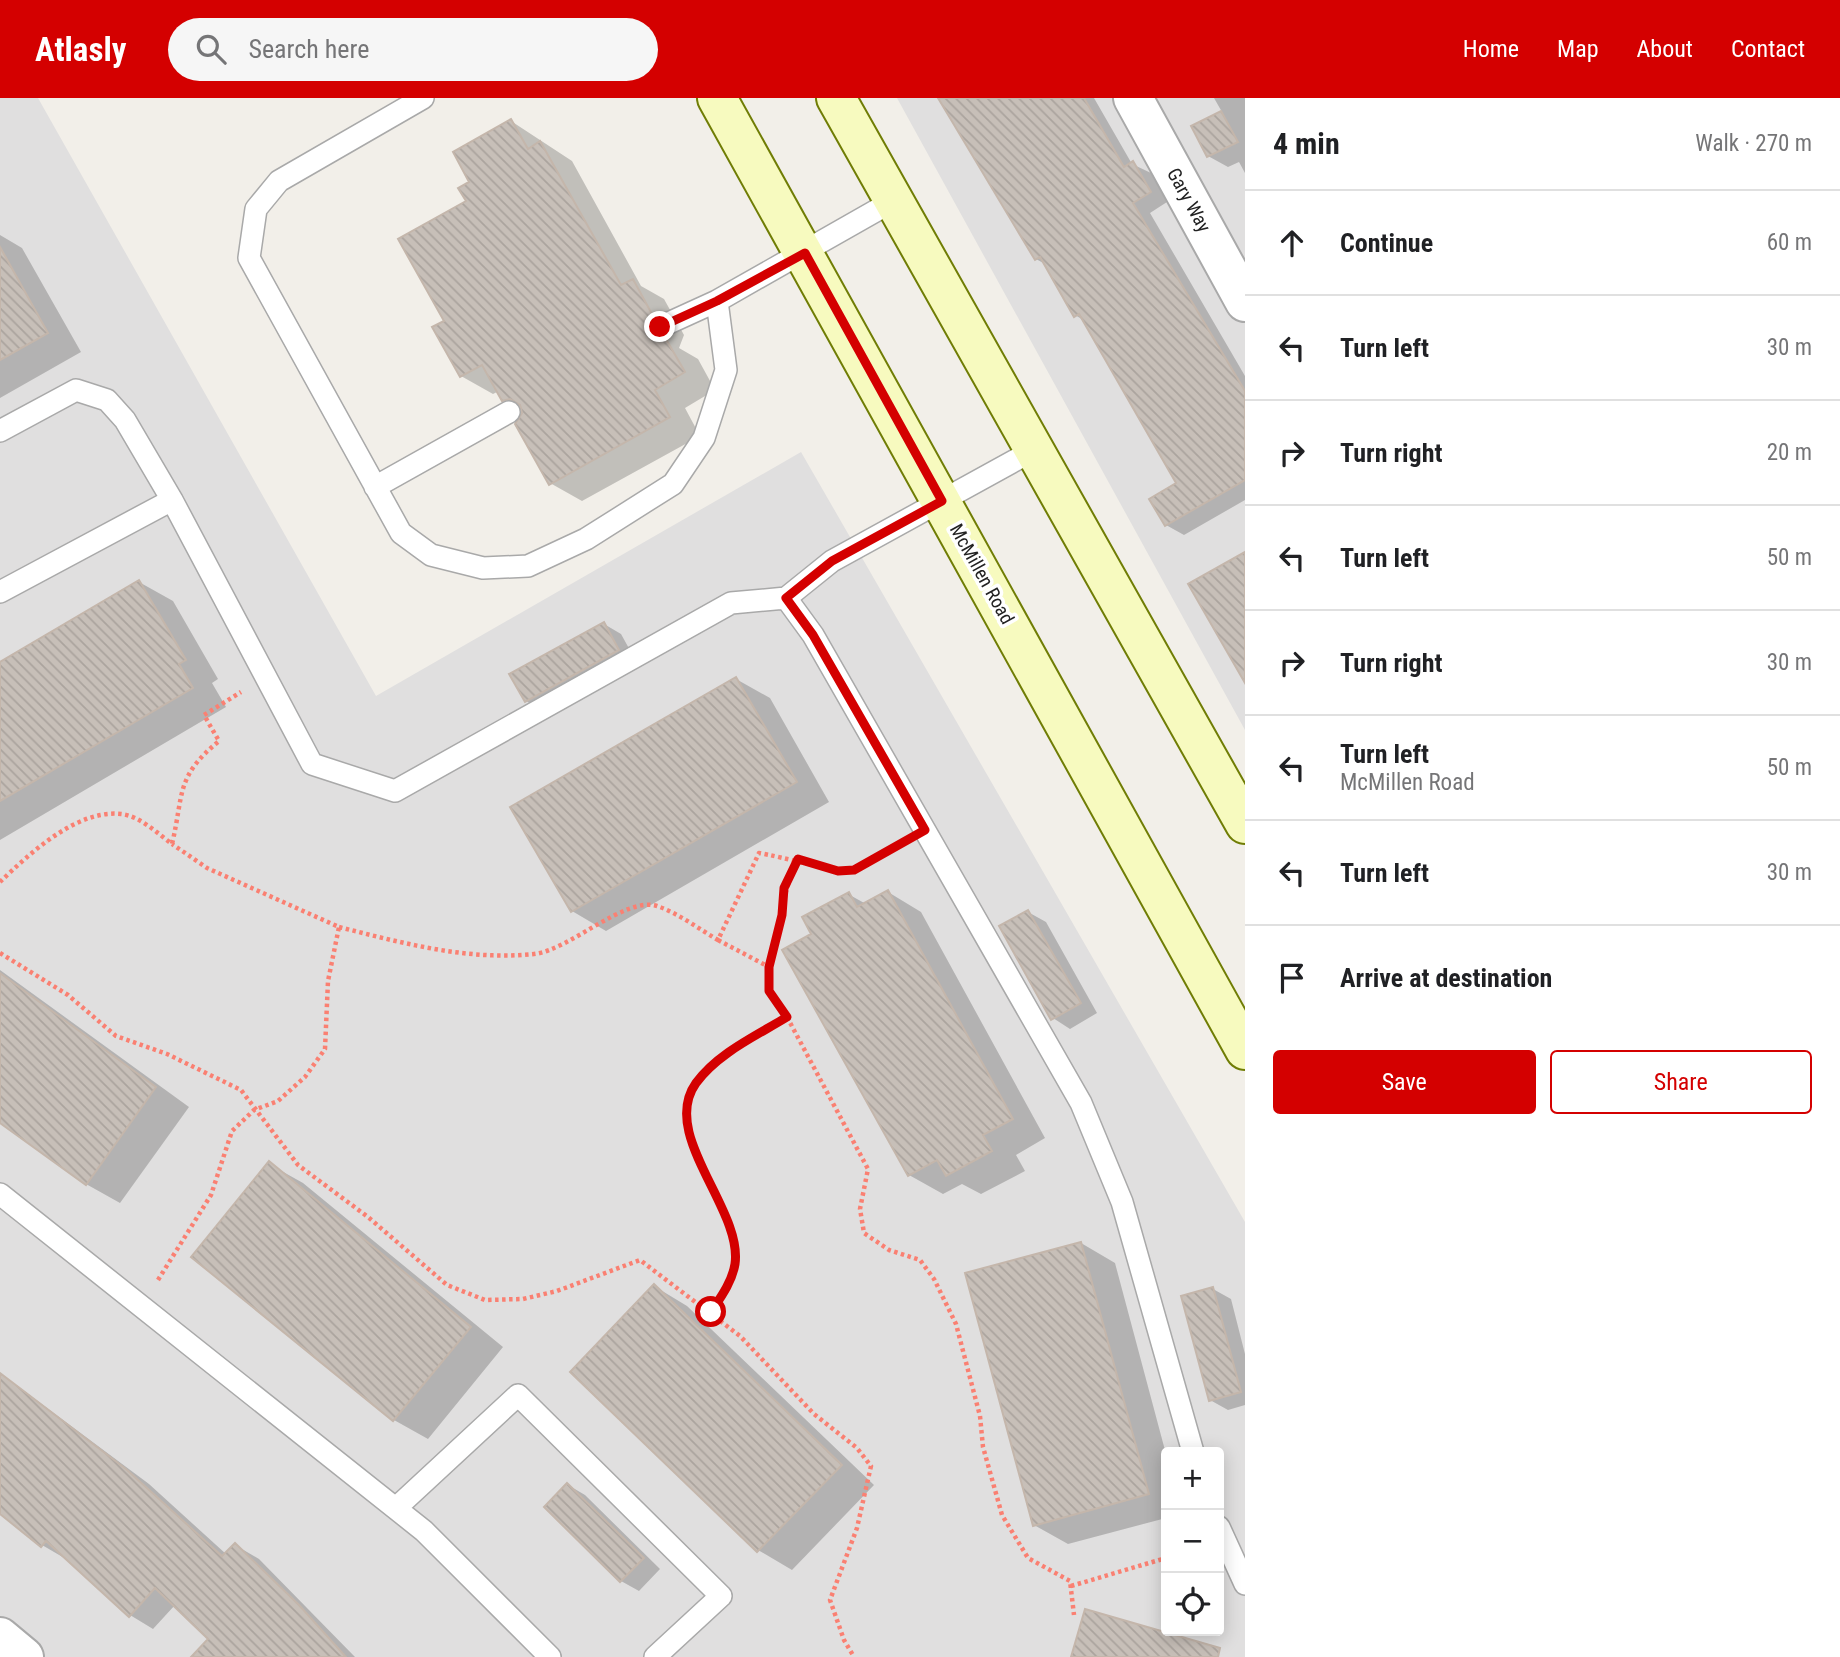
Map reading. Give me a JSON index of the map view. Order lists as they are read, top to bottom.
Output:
{
  "streets": {
    "main road": ["McMillen Road"],
    "street": ["Gary Way"]
  },
  "page": {
    "header": "Atlasly",
    "search": "Search here",
    "nav": [
      "Home",
      "Map",
      "About",
      "Contact"
    ],
    "heading": ["4 min", "Walk · 270 m"],
    "list": [
      ["Continue", "60 m"],
      ["Turn left", "30 m"],
      ["Turn right", "20 m"],
      ["Turn left", "50 m"],
      ["Turn right", "30 m"],
      ["Turn left", "McMillen Road", "50 m"],
      ["Turn left", "30 m"],
      "Arrive at destination"
    ],
    "buttons": ["Save", "Share"],
    "map_buttons": ["+", "−"]
  }
}
